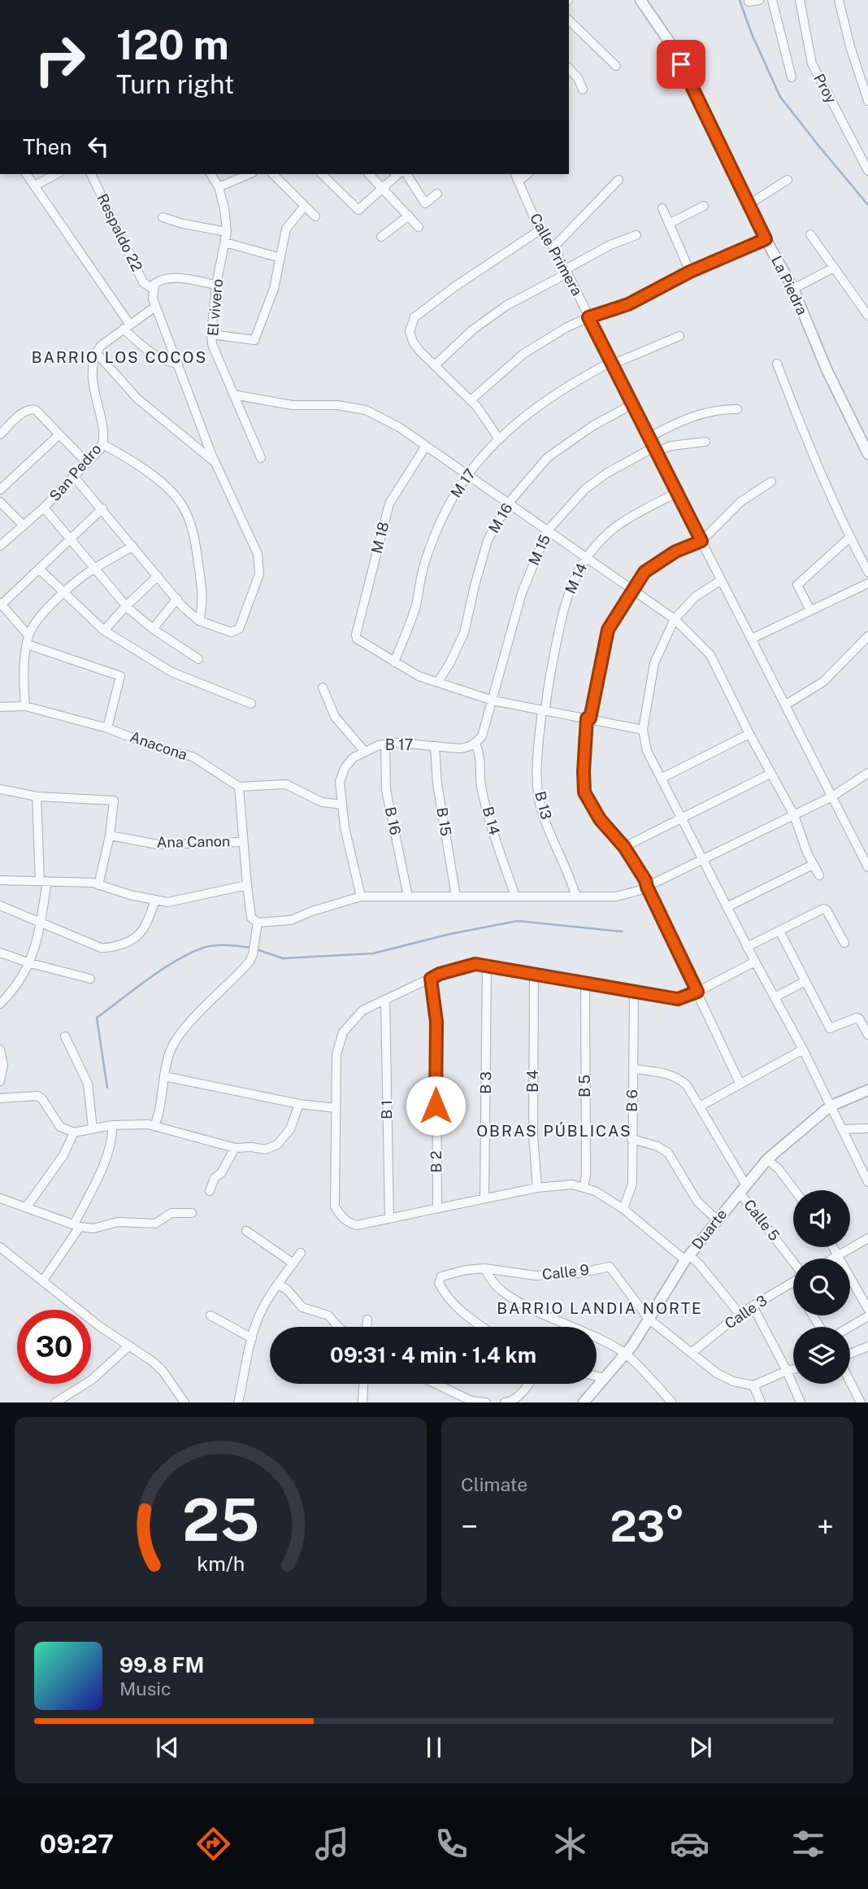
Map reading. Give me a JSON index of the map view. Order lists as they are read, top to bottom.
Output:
{
  "streets": {
    "street": [
      "Proy",
      "Respaldo 22",
      "Calle Primera",
      "La Piedra",
      "El vivero",
      "San Pedro",
      "M 17",
      "M 16",
      "M 18",
      "M 15",
      "M 14",
      "B 17",
      "Anacona",
      "B 13",
      "B 16",
      "B 14",
      "B 15",
      "Ana Canon",
      "B 4",
      "B 3",
      "B 5",
      "B 6",
      "B 1",
      "B 2",
      "Calle 5",
      "Duarte",
      "Calle 9",
      "Calle 3"
    ]
  },
  "crossings": [
    ["Calle Primera", "M 17"],
    ["Calle Primera", "M 16"],
    ["Calle Primera", "M 15"],
    ["Calle Primera", "M 14"],
    ["M 17", "M 18"],
    ["M 14", "B 13"],
    ["B 17", "B 16"],
    ["B 17", "B 14"],
    ["B 17", "B 15"],
    ["B 6", "Calle 5"],
    ["Calle 5", "Duarte"],
    ["Duarte", "Calle 9"],
    ["Calle 9", "Calle 3"]
  ],
  "districts": ["BARRIO LOS COCOS", "OBRAS PÚBLICAS", "BARRIO LANDIA NORTE"],
  "page": {
    "turn": ["120 m", "Turn right"],
    "then": "Then",
    "limit": "30",
    "trip": "09:31 · 4 min · 1.4 km",
    "tile": "Climate",
    "heat": ["−", "23°", "+"],
    "song": ["99.8 FM", "Music"],
    "tabs": "09:27",
    "gauge": ["25", "km/h"]
  }
}
